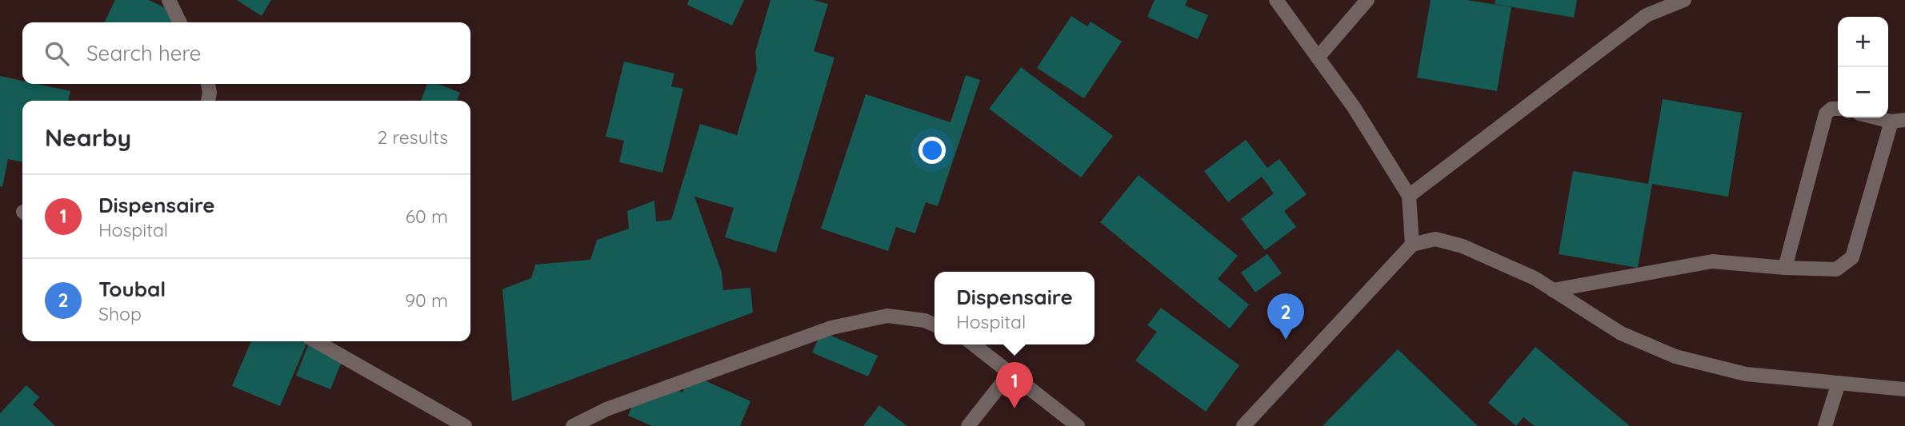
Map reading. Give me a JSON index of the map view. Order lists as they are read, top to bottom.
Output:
{
  "page": {
    "map_buttons": ["+", "−"],
    "search": "Search here",
    "heading": ["Nearby", "2 results"],
    "list": [
      {
        "mark": "1",
        "name": "Dispensaire",
        "note": "Hospital",
        "value": "60 m"
      },
      {
        "mark": "2",
        "name": "Toubal",
        "note": "Shop",
        "value": "90 m"
      }
    ],
    "popup": ["Dispensaire", "Hospital"],
    "pins": ["2", "1"]
  }
}
